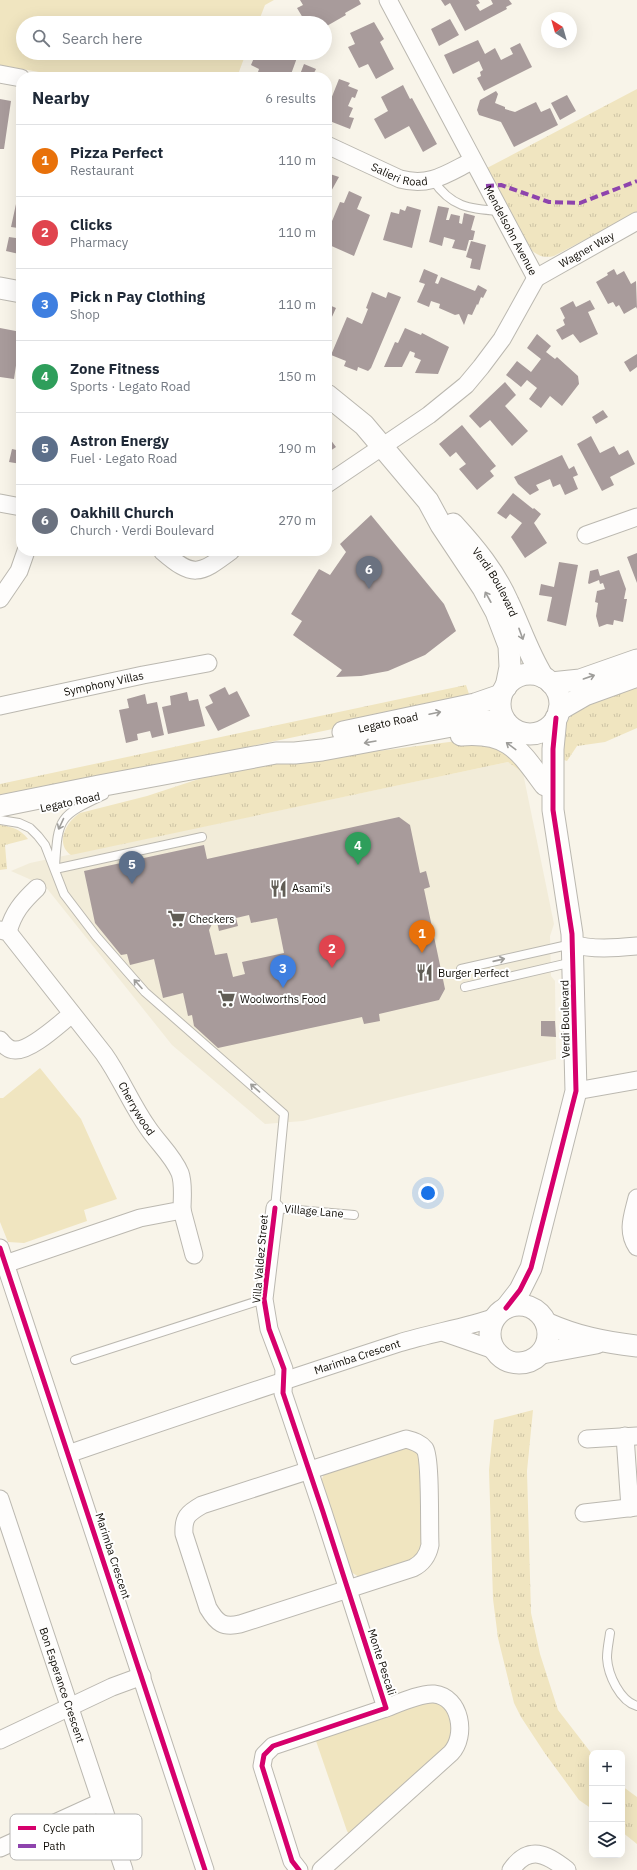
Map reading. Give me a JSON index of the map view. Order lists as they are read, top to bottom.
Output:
{
  "streets": {
    "street": [
      "Salieri Road",
      "Mendelsohn Avenue",
      "Wagner Way",
      "Verdi Boulevard",
      "Symphony Villas",
      "Legato Road",
      "Cherrywood",
      "Villa Valdez Street",
      "Marimba Crescent",
      "Monte Pescali",
      "Bon Esperance Crescent"
    ],
    "lane": ["Village Lane"]
  },
  "crossings": [
    ["Salieri Road", "Mendelsohn Avenue"],
    ["Mendelsohn Avenue", "Wagner Way"],
    ["Mendelsohn Avenue", "Verdi Boulevard"],
    ["Verdi Boulevard", "Legato Road"],
    ["Verdi Boulevard", "Marimba Crescent"],
    ["Village Lane", "Villa Valdez Street"],
    ["Villa Valdez Street", "Marimba Crescent"],
    ["Villa Valdez Street", "Monte Pescali"],
    ["Marimba Crescent", "Monte Pescali"]
  ],
  "one_way": ["Villa Valdez Street"],
  "places": {
    "restaurant": ["Asami's", "Burger Perfect"],
    "supermarket": ["Checkers", "Woolworths Food"]
  },
  "legend": ["Cycle path", "Path"],
  "north": "top left",
  "page": {
    "search": "Search here",
    "heading": ["Nearby", "6 results"],
    "list": [
      {
        "mark": "1",
        "name": "Pizza Perfect",
        "note": "Restaurant",
        "value": "110 m"
      },
      {
        "mark": "2",
        "name": "Clicks",
        "note": "Pharmacy",
        "value": "110 m"
      },
      {
        "mark": "3",
        "name": "Pick n Pay Clothing",
        "note": "Shop",
        "value": "110 m"
      },
      {
        "mark": "4",
        "name": "Zone Fitness",
        "note": "Sports · Legato Road",
        "value": "150 m"
      },
      {
        "mark": "5",
        "name": "Astron Energy",
        "note": "Fuel · Legato Road",
        "value": "190 m"
      },
      {
        "mark": "6",
        "name": "Oakhill Church",
        "note": "Church · Verdi Boulevard",
        "value": "270 m"
      }
    ],
    "pins": [
      "6",
      "4",
      "5",
      "1",
      "2",
      "3"
    ],
    "map_buttons": ["+", "−"]
  }
}
